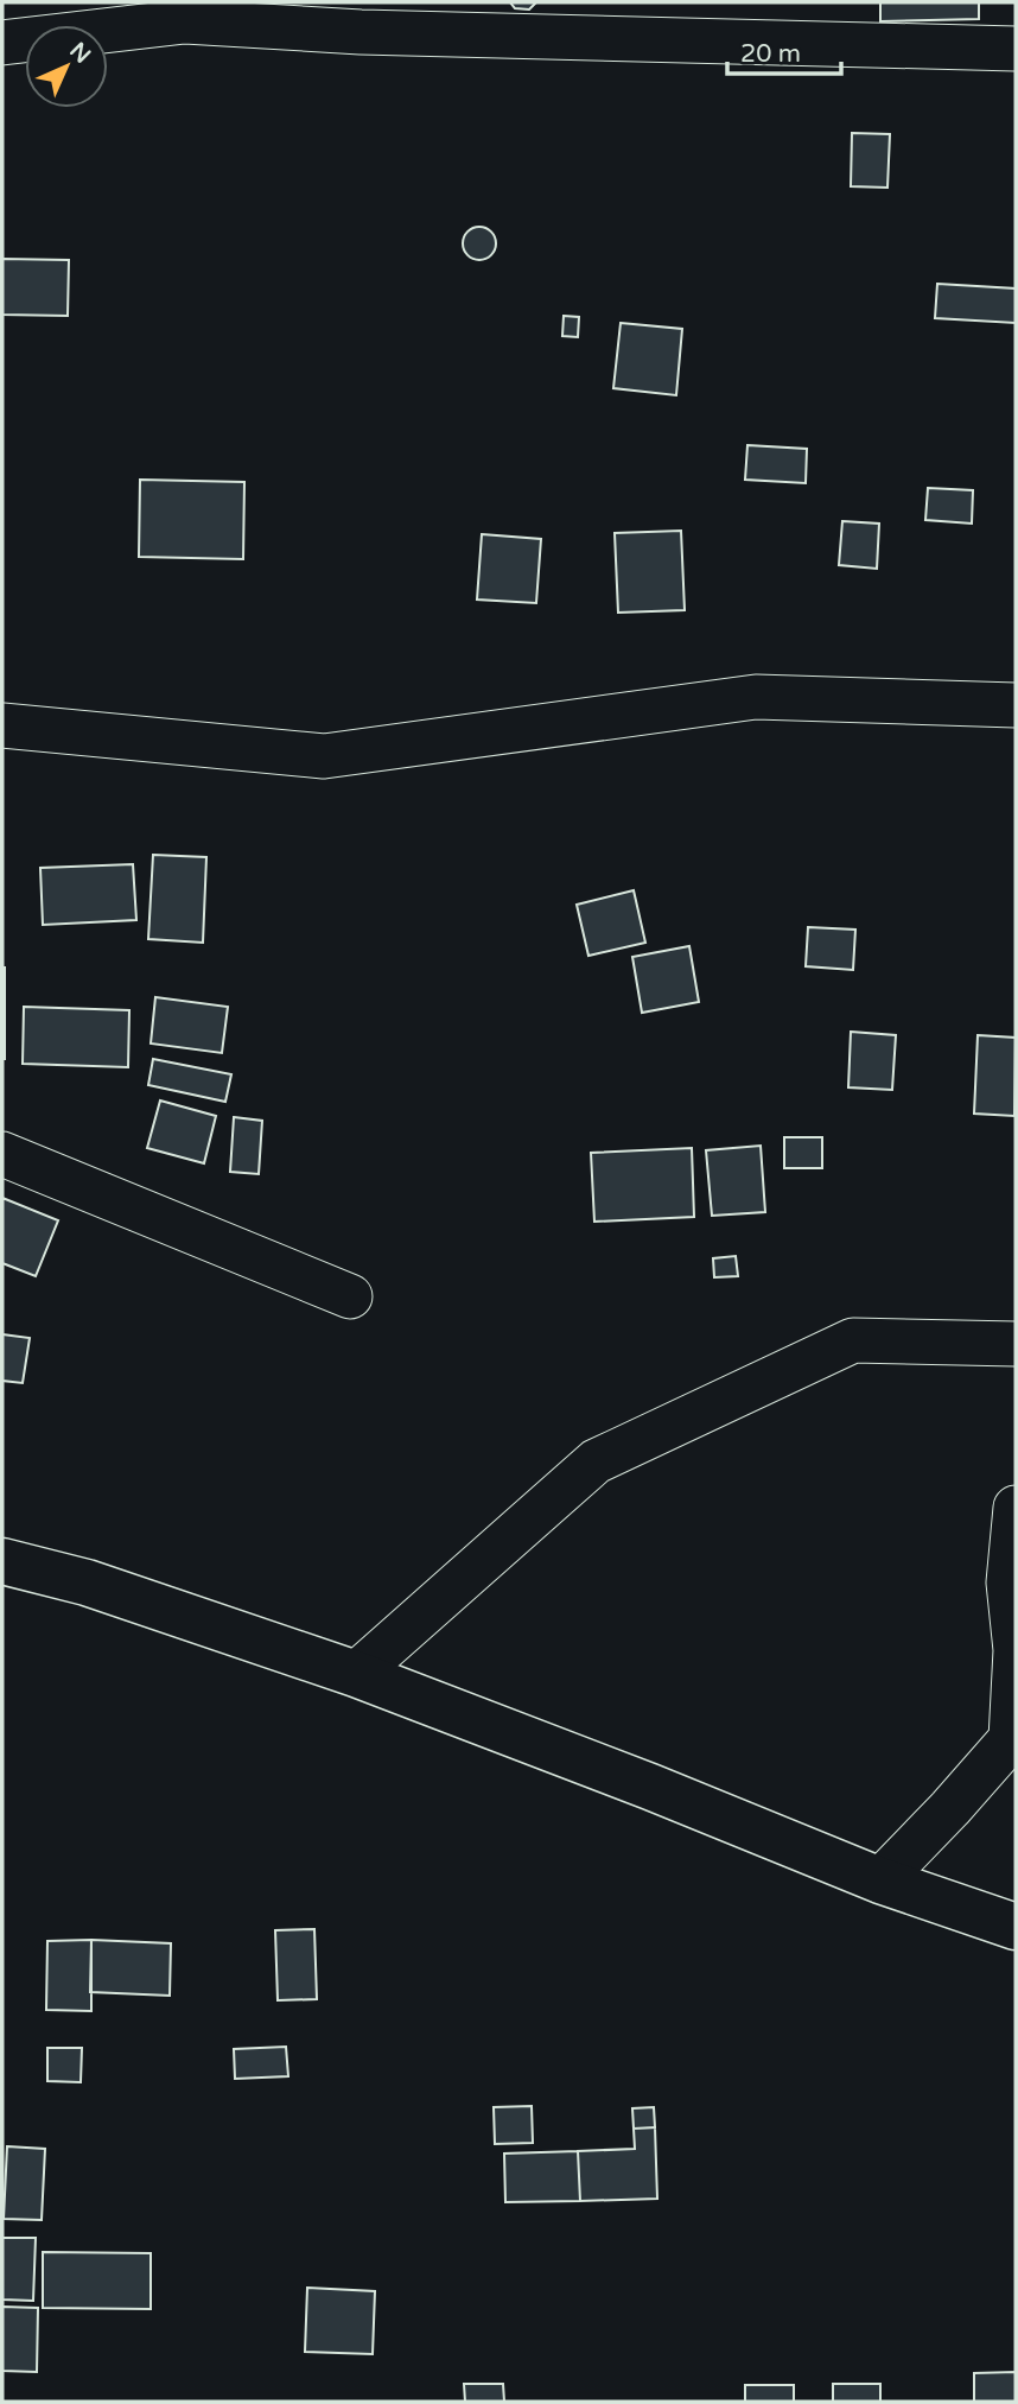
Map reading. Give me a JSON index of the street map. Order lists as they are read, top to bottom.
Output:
{
  "scale_bar": "20 m",
  "north": "top right"
}
